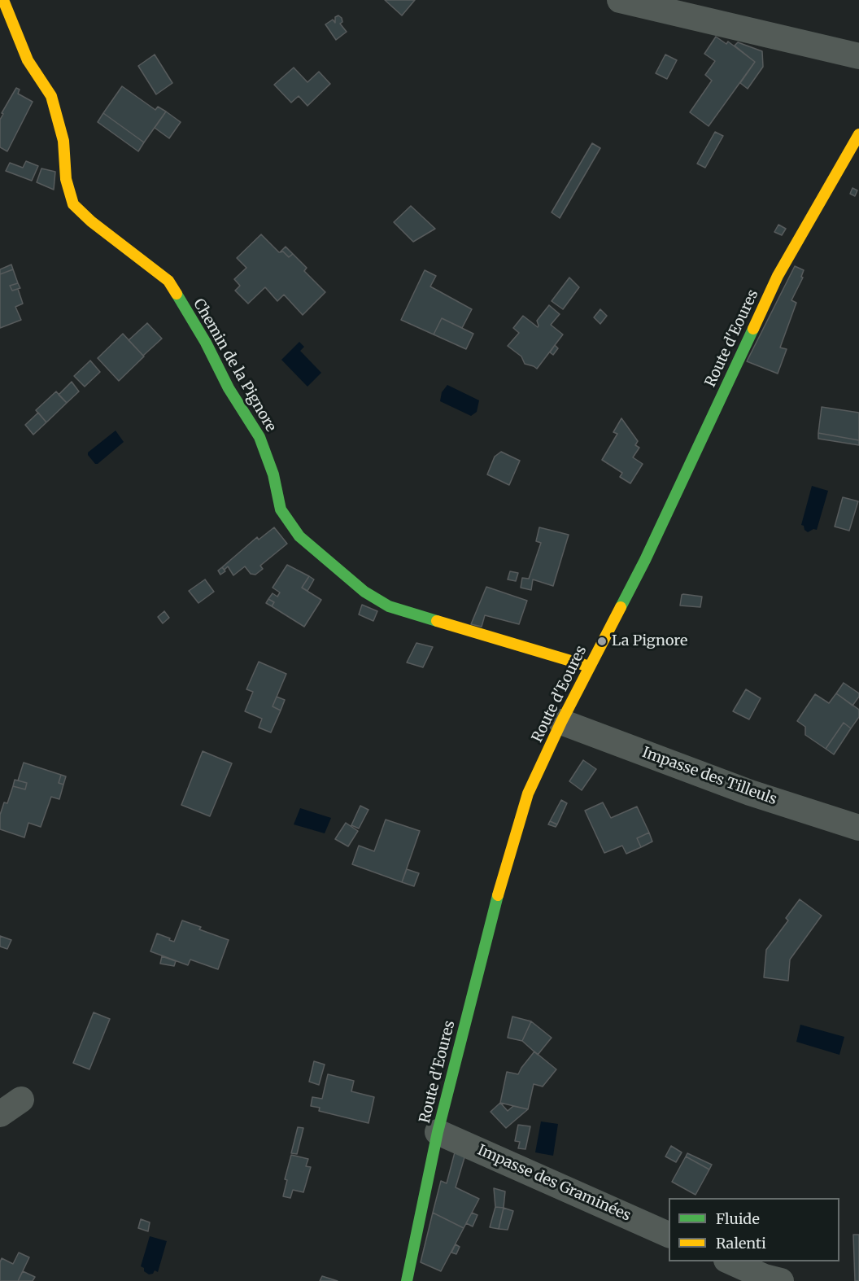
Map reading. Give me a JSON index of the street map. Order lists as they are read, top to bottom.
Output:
{
  "streets": {
    "street": [
      "Route d'Eoures",
      "Chemin de la Pignore",
      "Impasse des Tilleuls",
      "Impasse des Graminées"
    ]
  },
  "crossings": [
    ["Route d'Eoures", "Chemin de la Pignore"],
    ["Route d'Eoures", "Impasse des Tilleuls"],
    ["Route d'Eoures", "Impasse des Graminées"]
  ],
  "places": ["La Pignore"],
  "legend": ["Fluide", "Ralenti"]
}
